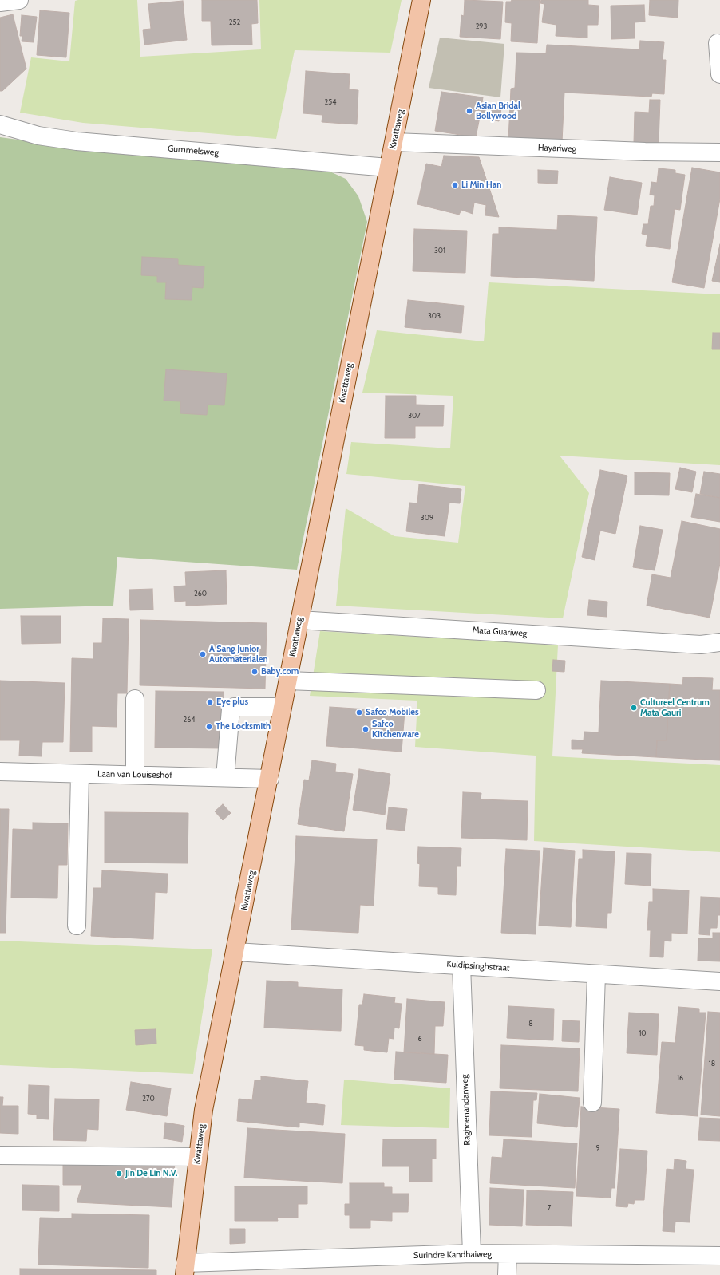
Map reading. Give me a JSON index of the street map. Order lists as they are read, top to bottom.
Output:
{
  "streets": {
    "main road": ["Kwattaweg"],
    "street": [
      "Hayariweg",
      "Gummelsweg",
      "Mata Guariweg",
      "Laan van Louiseshof",
      "Kuldipsinghstraat",
      "Raghoenandanweg",
      "Surindre Kandhaiweg"
    ]
  },
  "crossings": [
    ["Kwattaweg", "Hayariweg"],
    ["Kwattaweg", "Gummelsweg"],
    ["Kwattaweg", "Mata Guariweg"],
    ["Kwattaweg", "Laan van Louiseshof"],
    ["Kwattaweg", "Kuldipsinghstraat"],
    ["Kwattaweg", "Surindre Kandhaiweg"],
    ["Kuldipsinghstraat", "Raghoenandanweg"],
    ["Raghoenandanweg", "Surindre Kandhaiweg"]
  ],
  "places": [
    "Asian Bridal Bollywood",
    "Li Min Han",
    "A Sang Junior Automaterialen",
    "Baby.com",
    "Eye plus",
    "Cultureel Centrum Mata Gauri",
    "Safco Mobiles",
    "The Locksmith",
    "Safco Kitchenware",
    "Jin De Lin N.V."
  ],
  "house_numbers": [
    "252",
    "293",
    "254",
    "301",
    "303",
    "307",
    "309",
    "260",
    "264",
    "8",
    "10",
    "6",
    "18",
    "16",
    "270",
    "9",
    "7"
  ]
}
